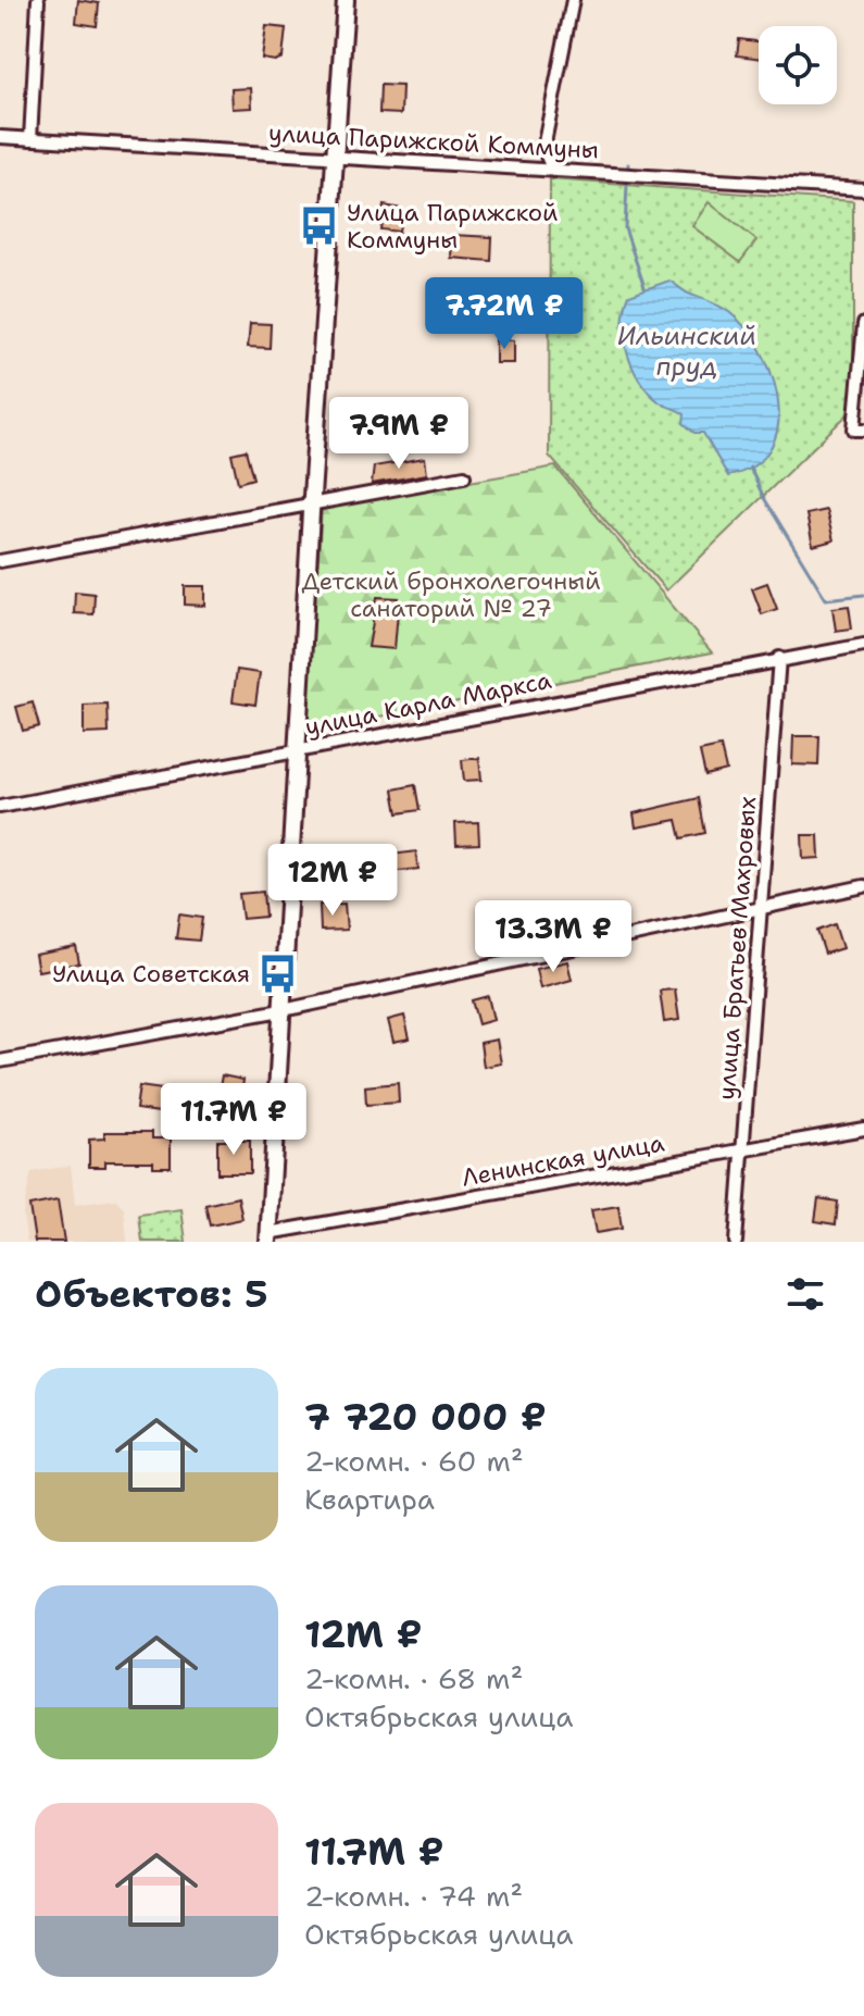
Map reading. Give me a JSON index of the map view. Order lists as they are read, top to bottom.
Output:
{
  "streets": {
    "street": [
      "улица Парижской Коммуны",
      "улица Карла Маркса",
      "улица Братьев Махровых",
      "Ленинская улица"
    ]
  },
  "crossings": [
    ["улица Карла Маркса", "улица Братьев Махровых"],
    ["улица Братьев Махровых", "Ленинская улица"]
  ],
  "water": ["Ильинский пруд"],
  "parks": ["Детский бронхолегочный санаторий № 27"],
  "places": {
    "bus stop": ["Улица Парижской Коммуны", "Улица Советская"]
  },
  "page": {
    "price": [
      "7.72M ₽",
      "7.9M ₽",
      "12M ₽",
      "13.3M ₽",
      "11.7M ₽"
    ],
    "heading": "Объектов: 5",
    "list": [
      {
        "name": "7 720 000 ₽",
        "note": "2-комн. · 60 m² · Квартира"
      },
      {
        "name": "12M ₽",
        "note": "2-комн. · 68 m² · Октябрьская улица"
      },
      {
        "name": "11.7M ₽",
        "note": "2-комн. · 74 m² · Октябрьская улица"
      }
    ]
  }
}
